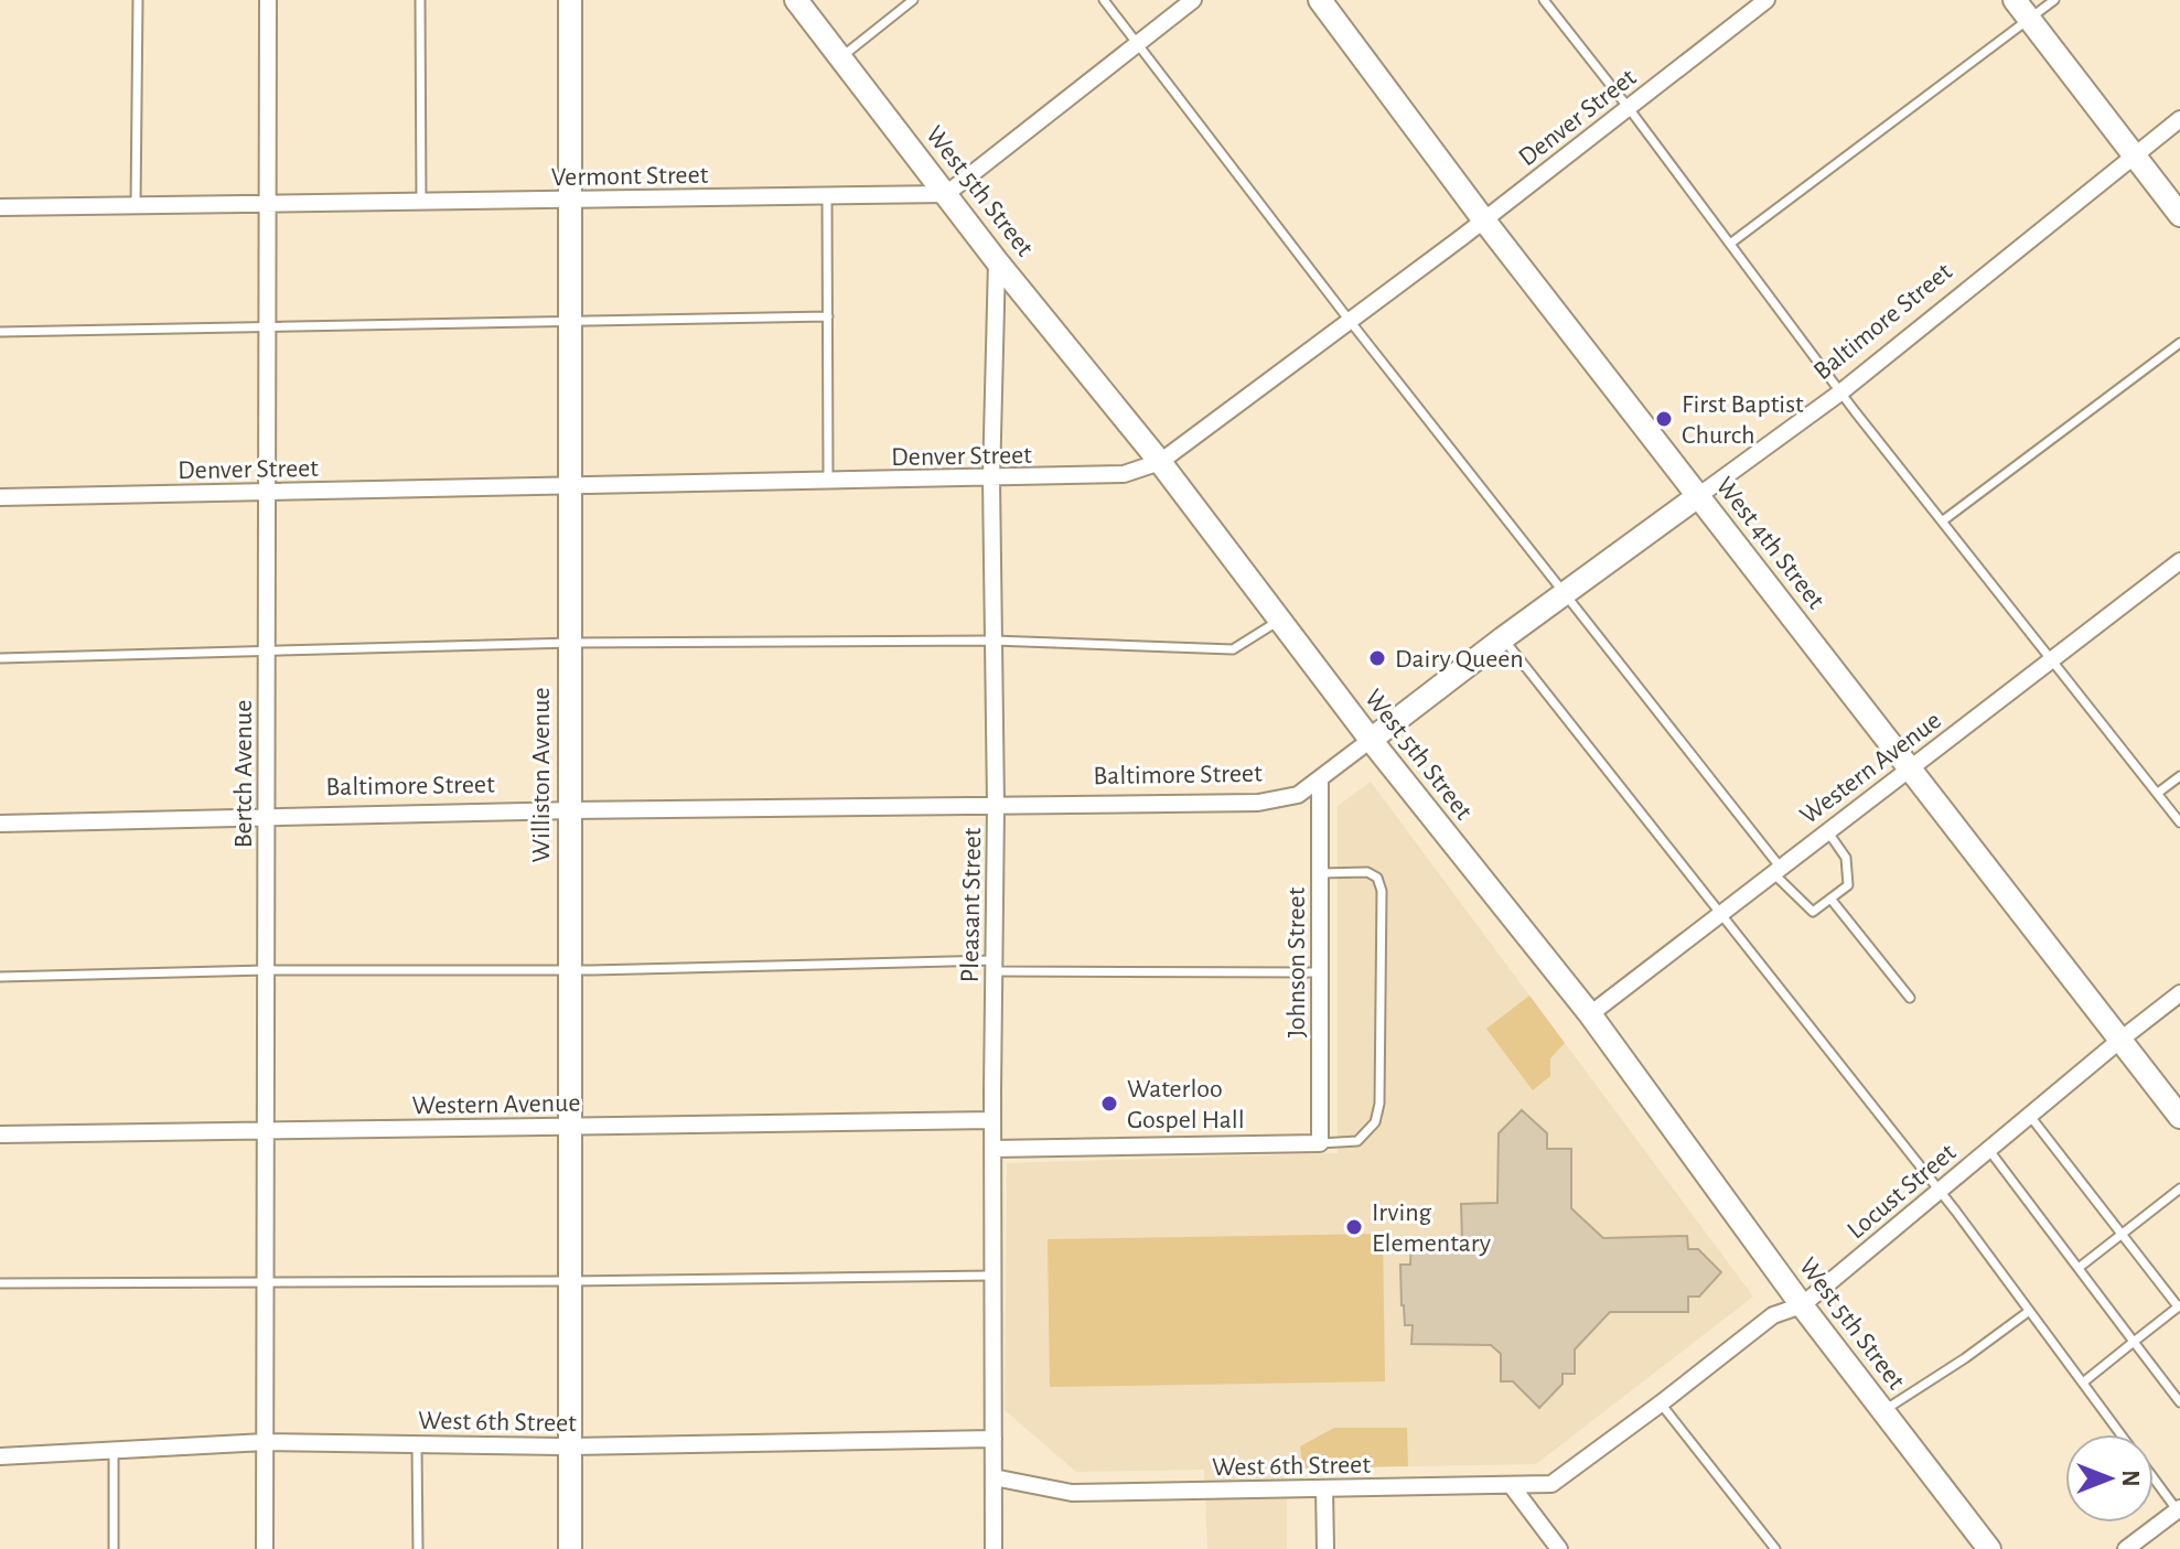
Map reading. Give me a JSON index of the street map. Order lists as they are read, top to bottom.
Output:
{
  "streets": {
    "main road": [
      "West 5th Street",
      "Baltimore Street",
      "West 4th Street",
      "Williston Avenue"
    ],
    "street": [
      "Denver Street",
      "Vermont Street",
      "Western Avenue",
      "Bertch Avenue",
      "Pleasant Street",
      "Johnson Street",
      "Locust Street",
      "West 6th Street"
    ]
  },
  "crossings": [
    ["Denver Street", "West 5th Street"],
    ["Denver Street", "West 4th Street"],
    ["Denver Street", "Bertch Avenue"],
    ["Denver Street", "Williston Avenue"],
    ["Denver Street", "Pleasant Street"],
    ["Vermont Street", "West 5th Street"],
    ["Vermont Street", "Bertch Avenue"],
    ["Vermont Street", "Williston Avenue"],
    ["West 5th Street", "Baltimore Street"],
    ["West 5th Street", "Western Avenue"],
    ["West 5th Street", "Pleasant Street"],
    ["West 5th Street", "Locust Street"],
    ["Baltimore Street", "West 4th Street"],
    ["Baltimore Street", "Bertch Avenue"],
    ["Baltimore Street", "Williston Avenue"],
    ["Baltimore Street", "Pleasant Street"],
    ["Baltimore Street", "Johnson Street"],
    ["West 4th Street", "Western Avenue"],
    ["West 4th Street", "Locust Street"],
    ["Western Avenue", "Bertch Avenue"],
    ["Western Avenue", "Williston Avenue"],
    ["Western Avenue", "Pleasant Street"],
    ["Bertch Avenue", "West 6th Street"],
    ["Williston Avenue", "West 6th Street"],
    ["Pleasant Street", "West 6th Street"],
    ["Locust Street", "West 6th Street"]
  ],
  "places": [
    "First Baptist Church",
    "Dairy Queen",
    "Waterloo Gospel Hall",
    "Irving Elementary"
  ],
  "north": "right"
}
